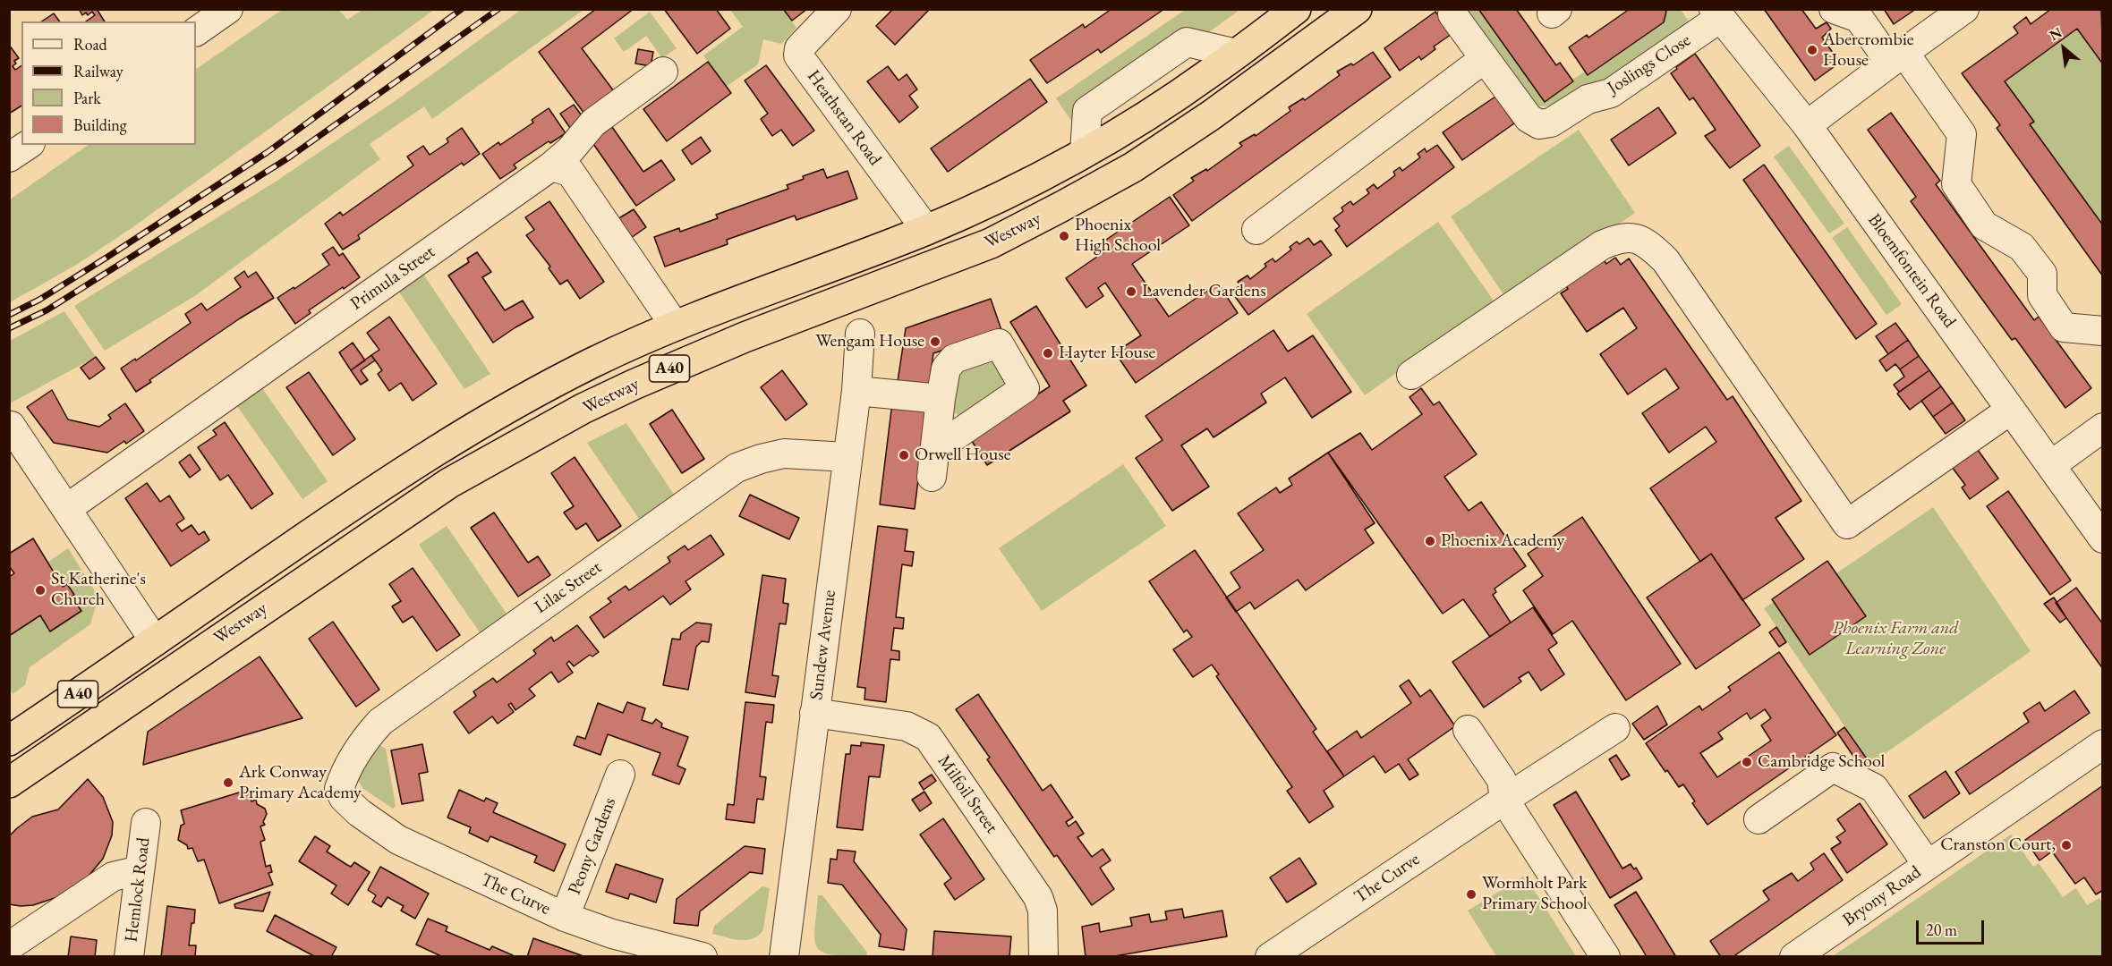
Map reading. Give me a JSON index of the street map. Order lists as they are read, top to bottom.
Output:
{
  "streets": {
    "highway": ["Westway", "A40"],
    "street": [
      "Joslings Close",
      "Heathstan Road",
      "Bloemfontein Road",
      "Primula Street",
      "Lilac Street",
      "Sundew Avenue",
      "Milfoil Street",
      "Peony Gardens",
      "The Curve",
      "Hemlock Road",
      "Bryony Road"
    ]
  },
  "crossings": [
    ["Joslings Close", "Bloemfontein Road"],
    ["Heathstan Road", "Westway"],
    ["Lilac Street", "Sundew Avenue"],
    ["Lilac Street", "The Curve"],
    ["Sundew Avenue", "Milfoil Street"],
    ["Peony Gardens", "The Curve"]
  ],
  "parks": ["Phoenix Farm and Learning Zone"],
  "places": [
    "Abercrombie House",
    "Phoenix High School",
    "Lavender Gardens",
    "Wengam House",
    "Hayter House",
    "Orwell House",
    "Phoenix Academy",
    "St Katherine's Church",
    "Cambridge School",
    "Ark Conway Primary Academy",
    "Cranston Court,",
    "Wormholt Park Primary School"
  ],
  "legend": [
    "Road",
    "Railway",
    "Park",
    "Building"
  ],
  "scale_bar": "20 m",
  "north": "top left"
}
